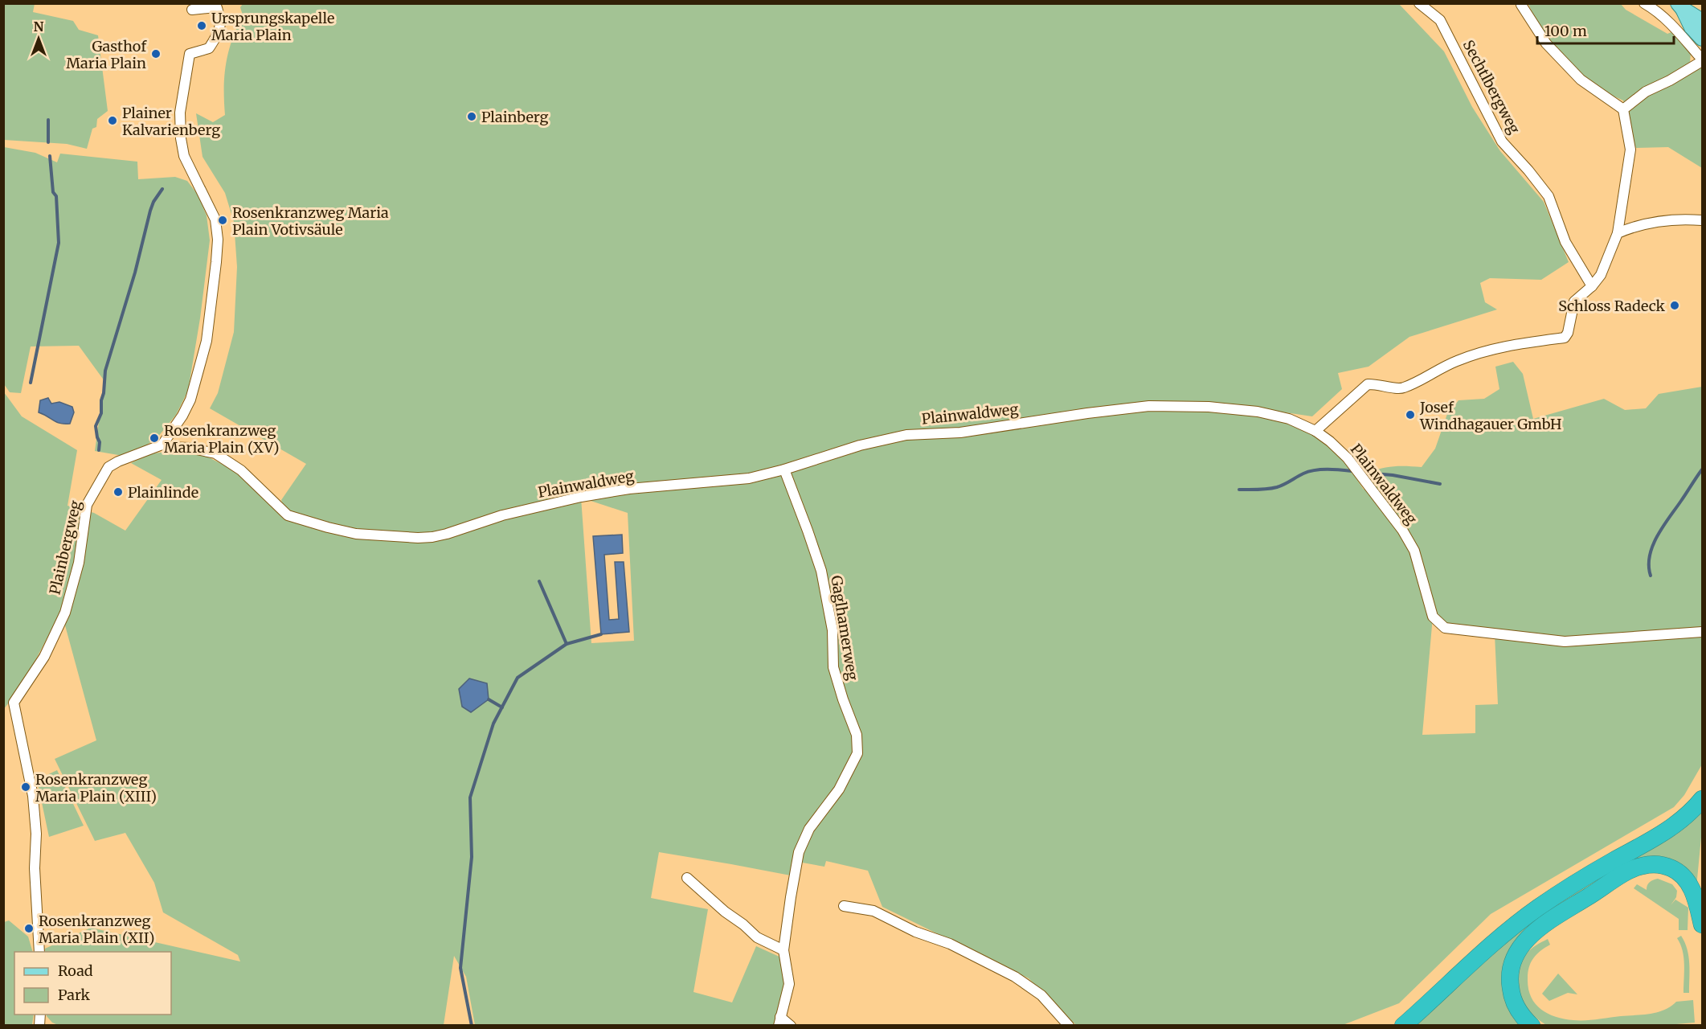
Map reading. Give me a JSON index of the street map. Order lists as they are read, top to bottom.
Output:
{
  "streets": {
    "street": [
      "Sechtlbergweg",
      "Plainwaldweg",
      "Plainbergweg",
      "Gaglhamerweg"
    ]
  },
  "crossings": [
    ["Plainwaldweg", "Plainbergweg"],
    ["Plainwaldweg", "Gaglhamerweg"]
  ],
  "places": [
    "Ursprungskapelle Maria Plain",
    "Gasthof Maria Plain",
    "Plainberg",
    "Plainer Kalvarienberg",
    "Rosenkranzweg Maria Plain Votivsäule",
    "Schloss Radeck",
    "Josef Windhagauer GmbH",
    "Rosenkranzweg Maria Plain (XV)",
    "Plainlinde",
    "Rosenkranzweg Maria Plain (XIII)",
    "Rosenkranzweg Maria Plain (XII)"
  ],
  "legend": ["Road", "Park"],
  "scale_bar": "100 m",
  "north": "top"
}
